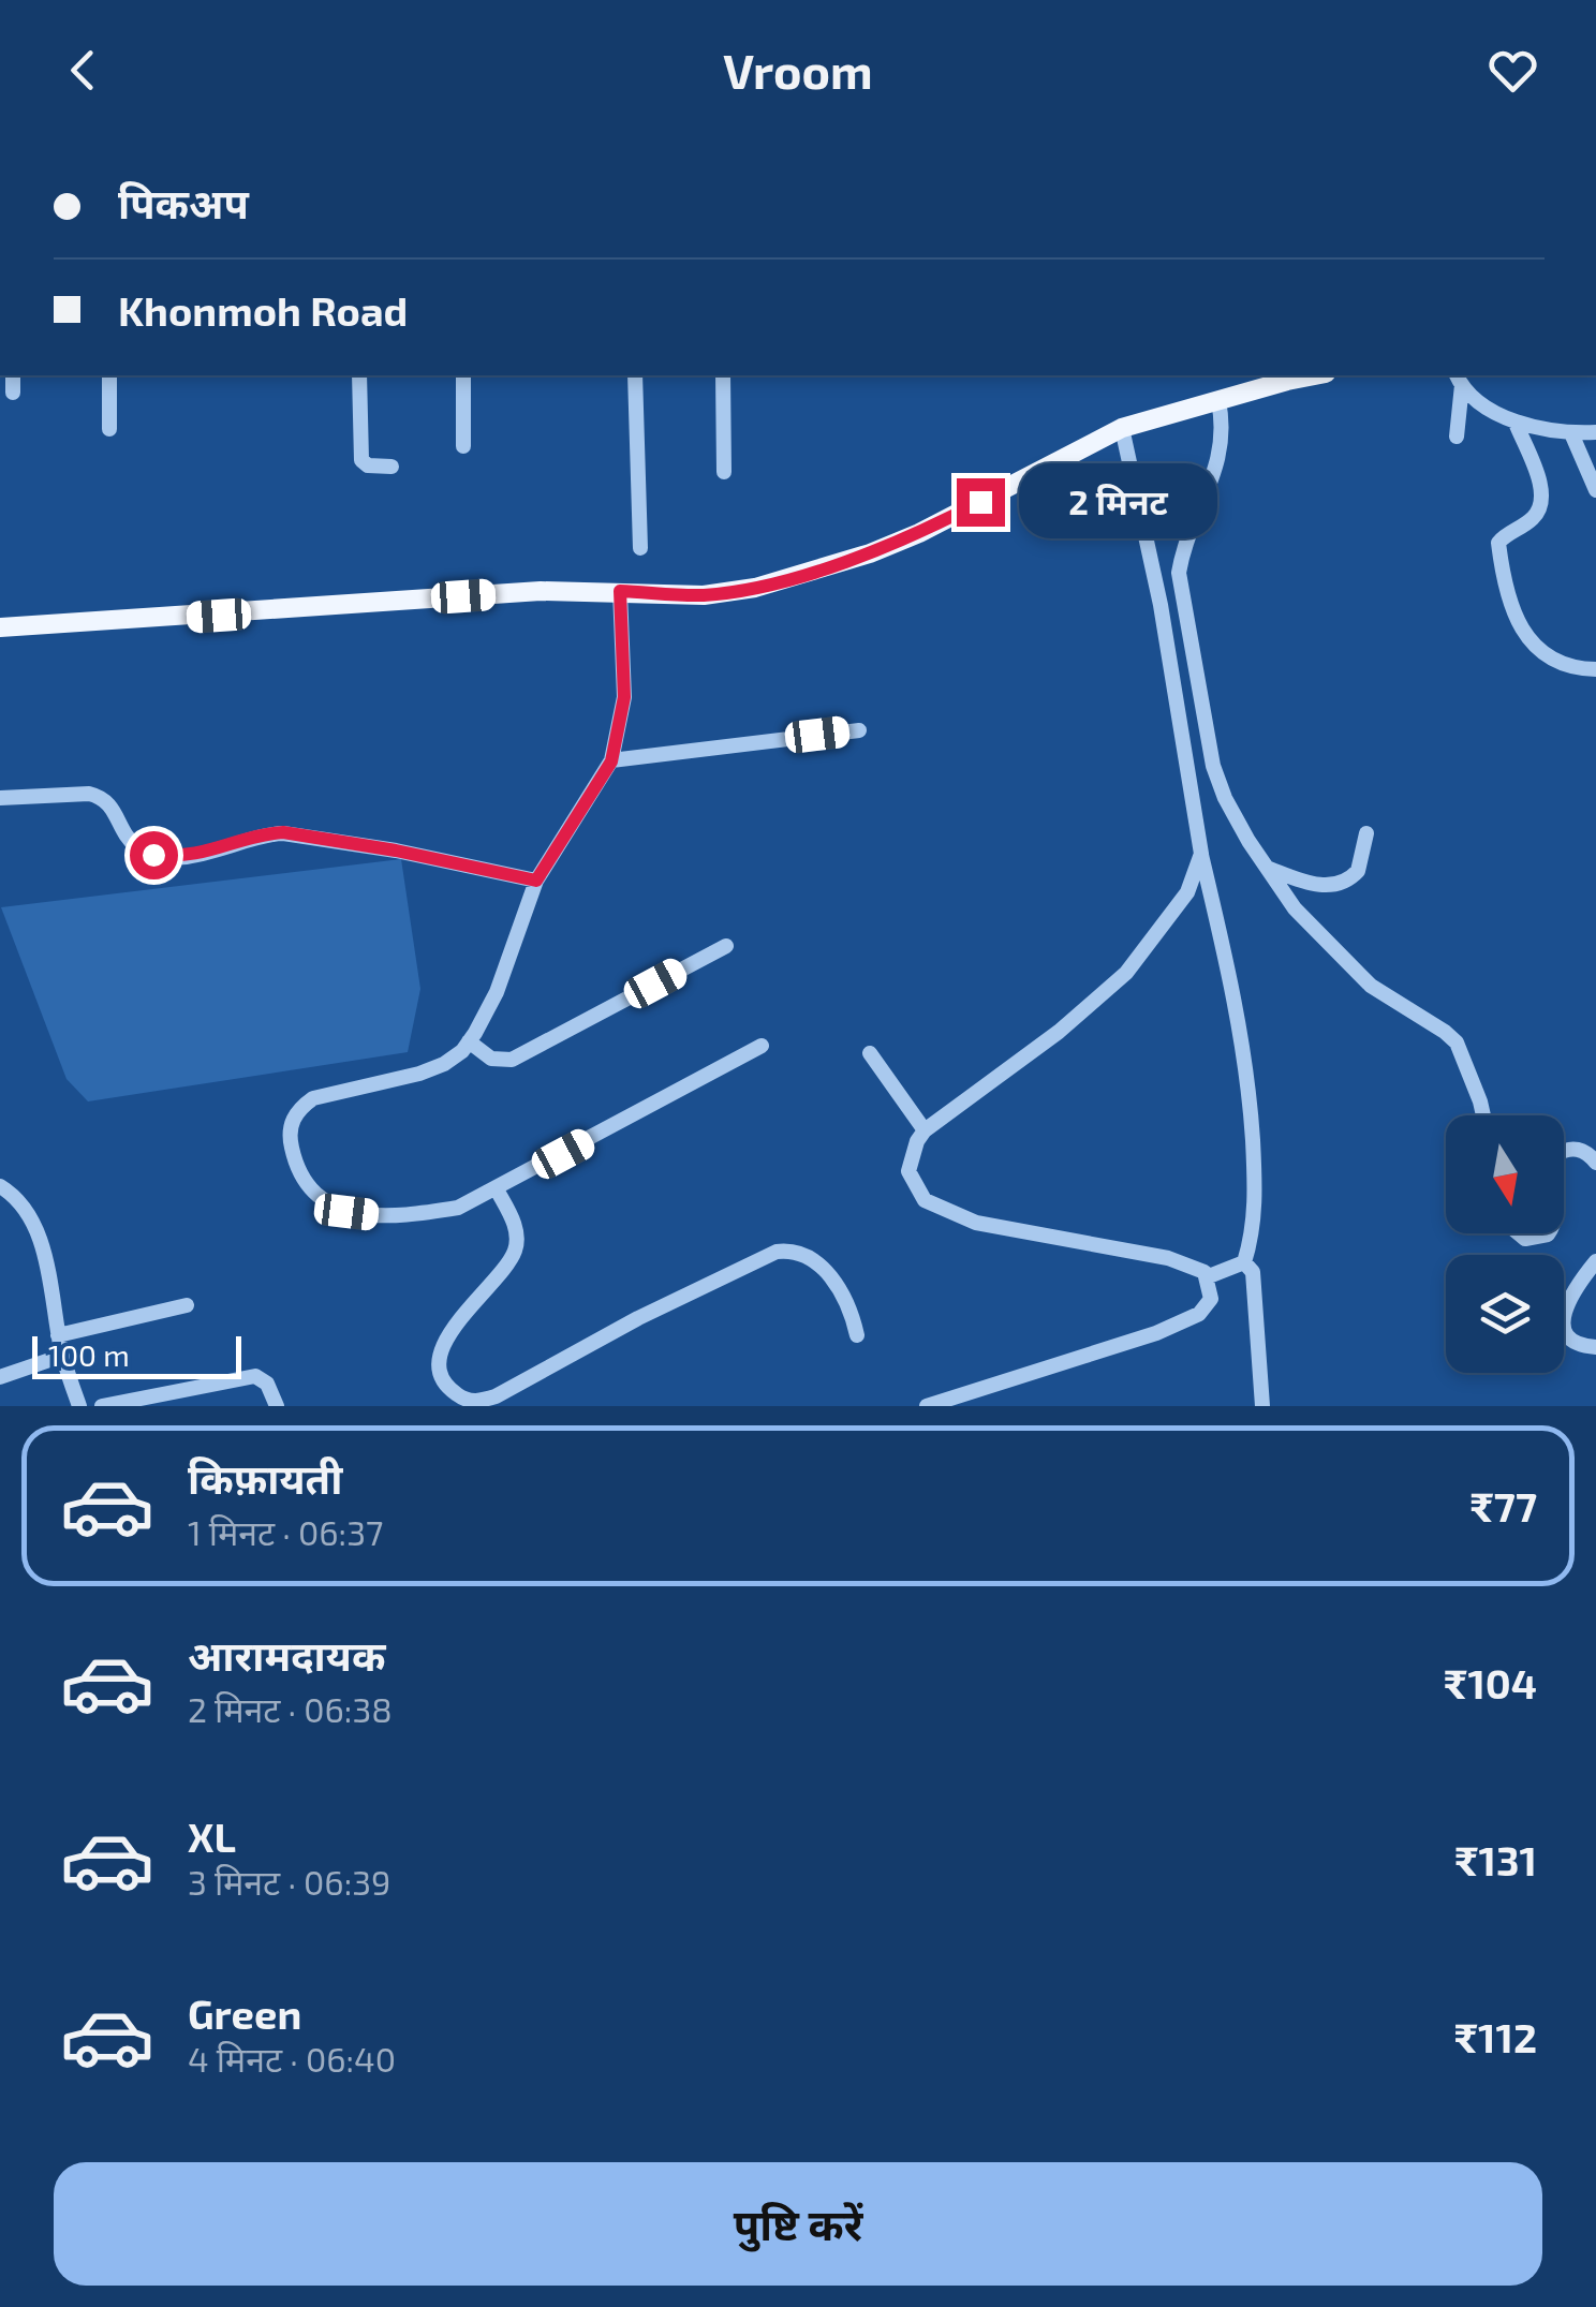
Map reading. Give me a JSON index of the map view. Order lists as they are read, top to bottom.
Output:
{
  "scale_bar": "100 m",
  "north": "bottom",
  "page": {
    "header": "Vroom",
    "banner": ["पिकअप", "Khonmoh Road"],
    "bubble": "2 मिनट",
    "scale": "100 m",
    "list": [
      {
        "name": "किफ़ायती",
        "note": "1 मिनट · 06:37",
        "value": "₹77"
      },
      {
        "name": "आरामदायक",
        "note": "2 मिनट · 06:38",
        "value": "₹104"
      },
      {
        "name": "XL",
        "note": "3 मिनट · 06:39",
        "value": "₹131"
      },
      {
        "name": "Green",
        "note": "4 मिनट · 06:40",
        "value": "₹112"
      }
    ],
    "buttons": "पुष्टि करें"
  }
}
